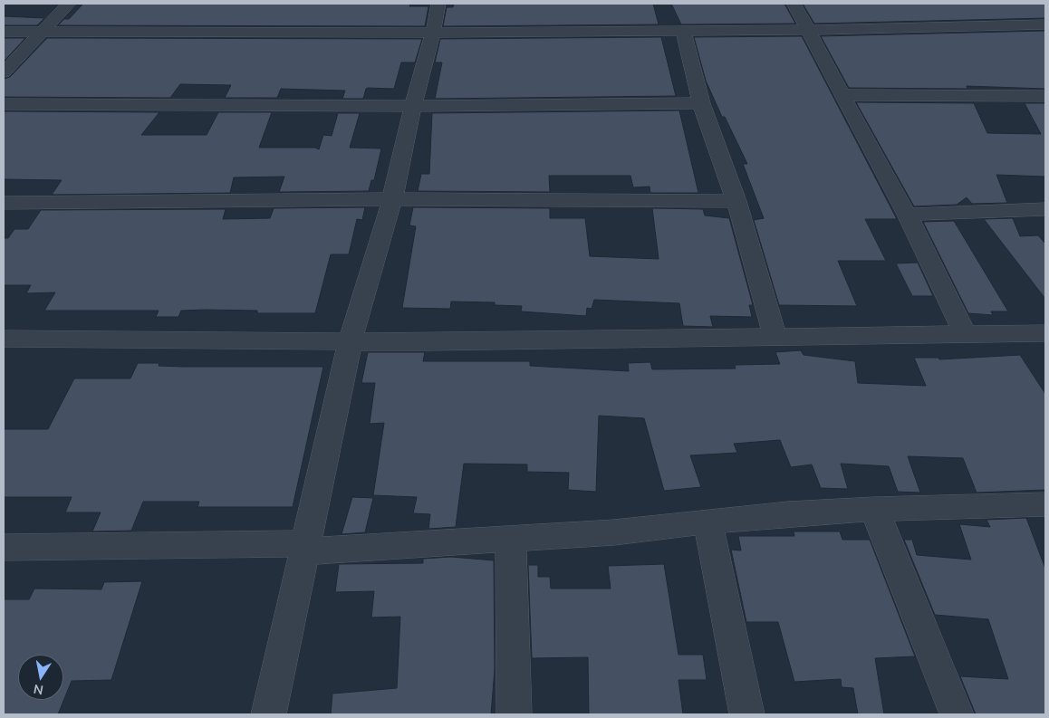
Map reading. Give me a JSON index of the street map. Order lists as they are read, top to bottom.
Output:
{
  "north": "bottom"
}
